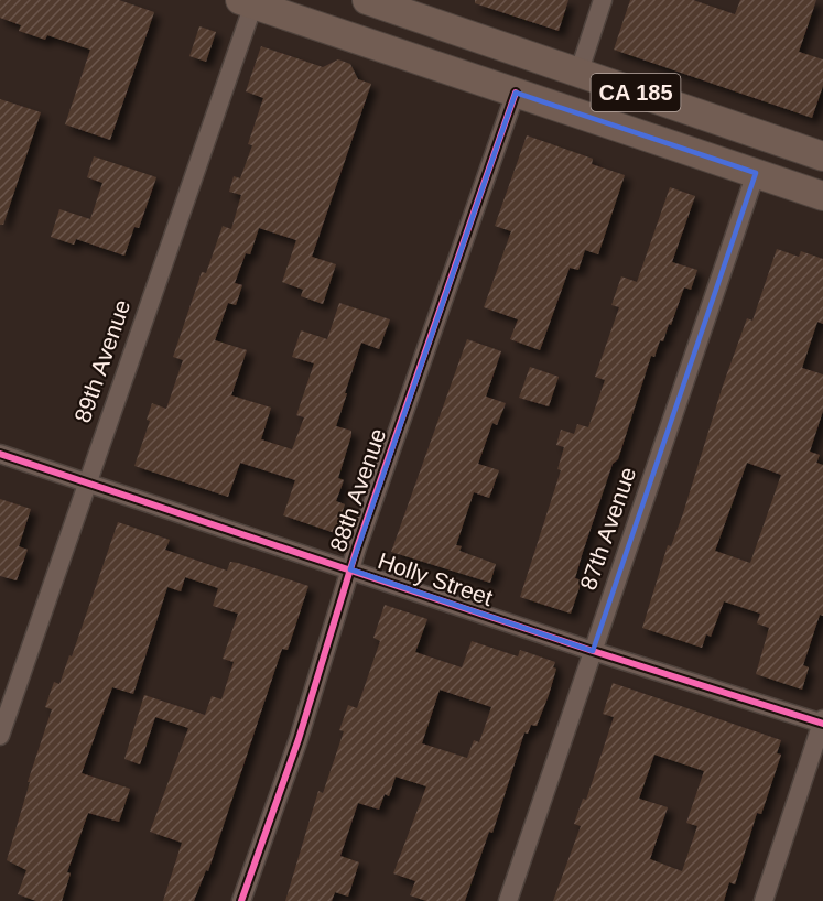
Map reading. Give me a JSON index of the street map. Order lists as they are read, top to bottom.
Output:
{
  "streets": {
    "main road": ["CA 185"],
    "street": [
      "89th Avenue",
      "88th Avenue",
      "87th Avenue",
      "Holly Street"
    ]
  },
  "crossings": [
    ["CA 185", "89th Avenue"],
    ["CA 185", "88th Avenue"],
    ["CA 185", "87th Avenue"],
    ["89th Avenue", "Holly Street"],
    ["88th Avenue", "Holly Street"],
    ["87th Avenue", "Holly Street"]
  ]
}
